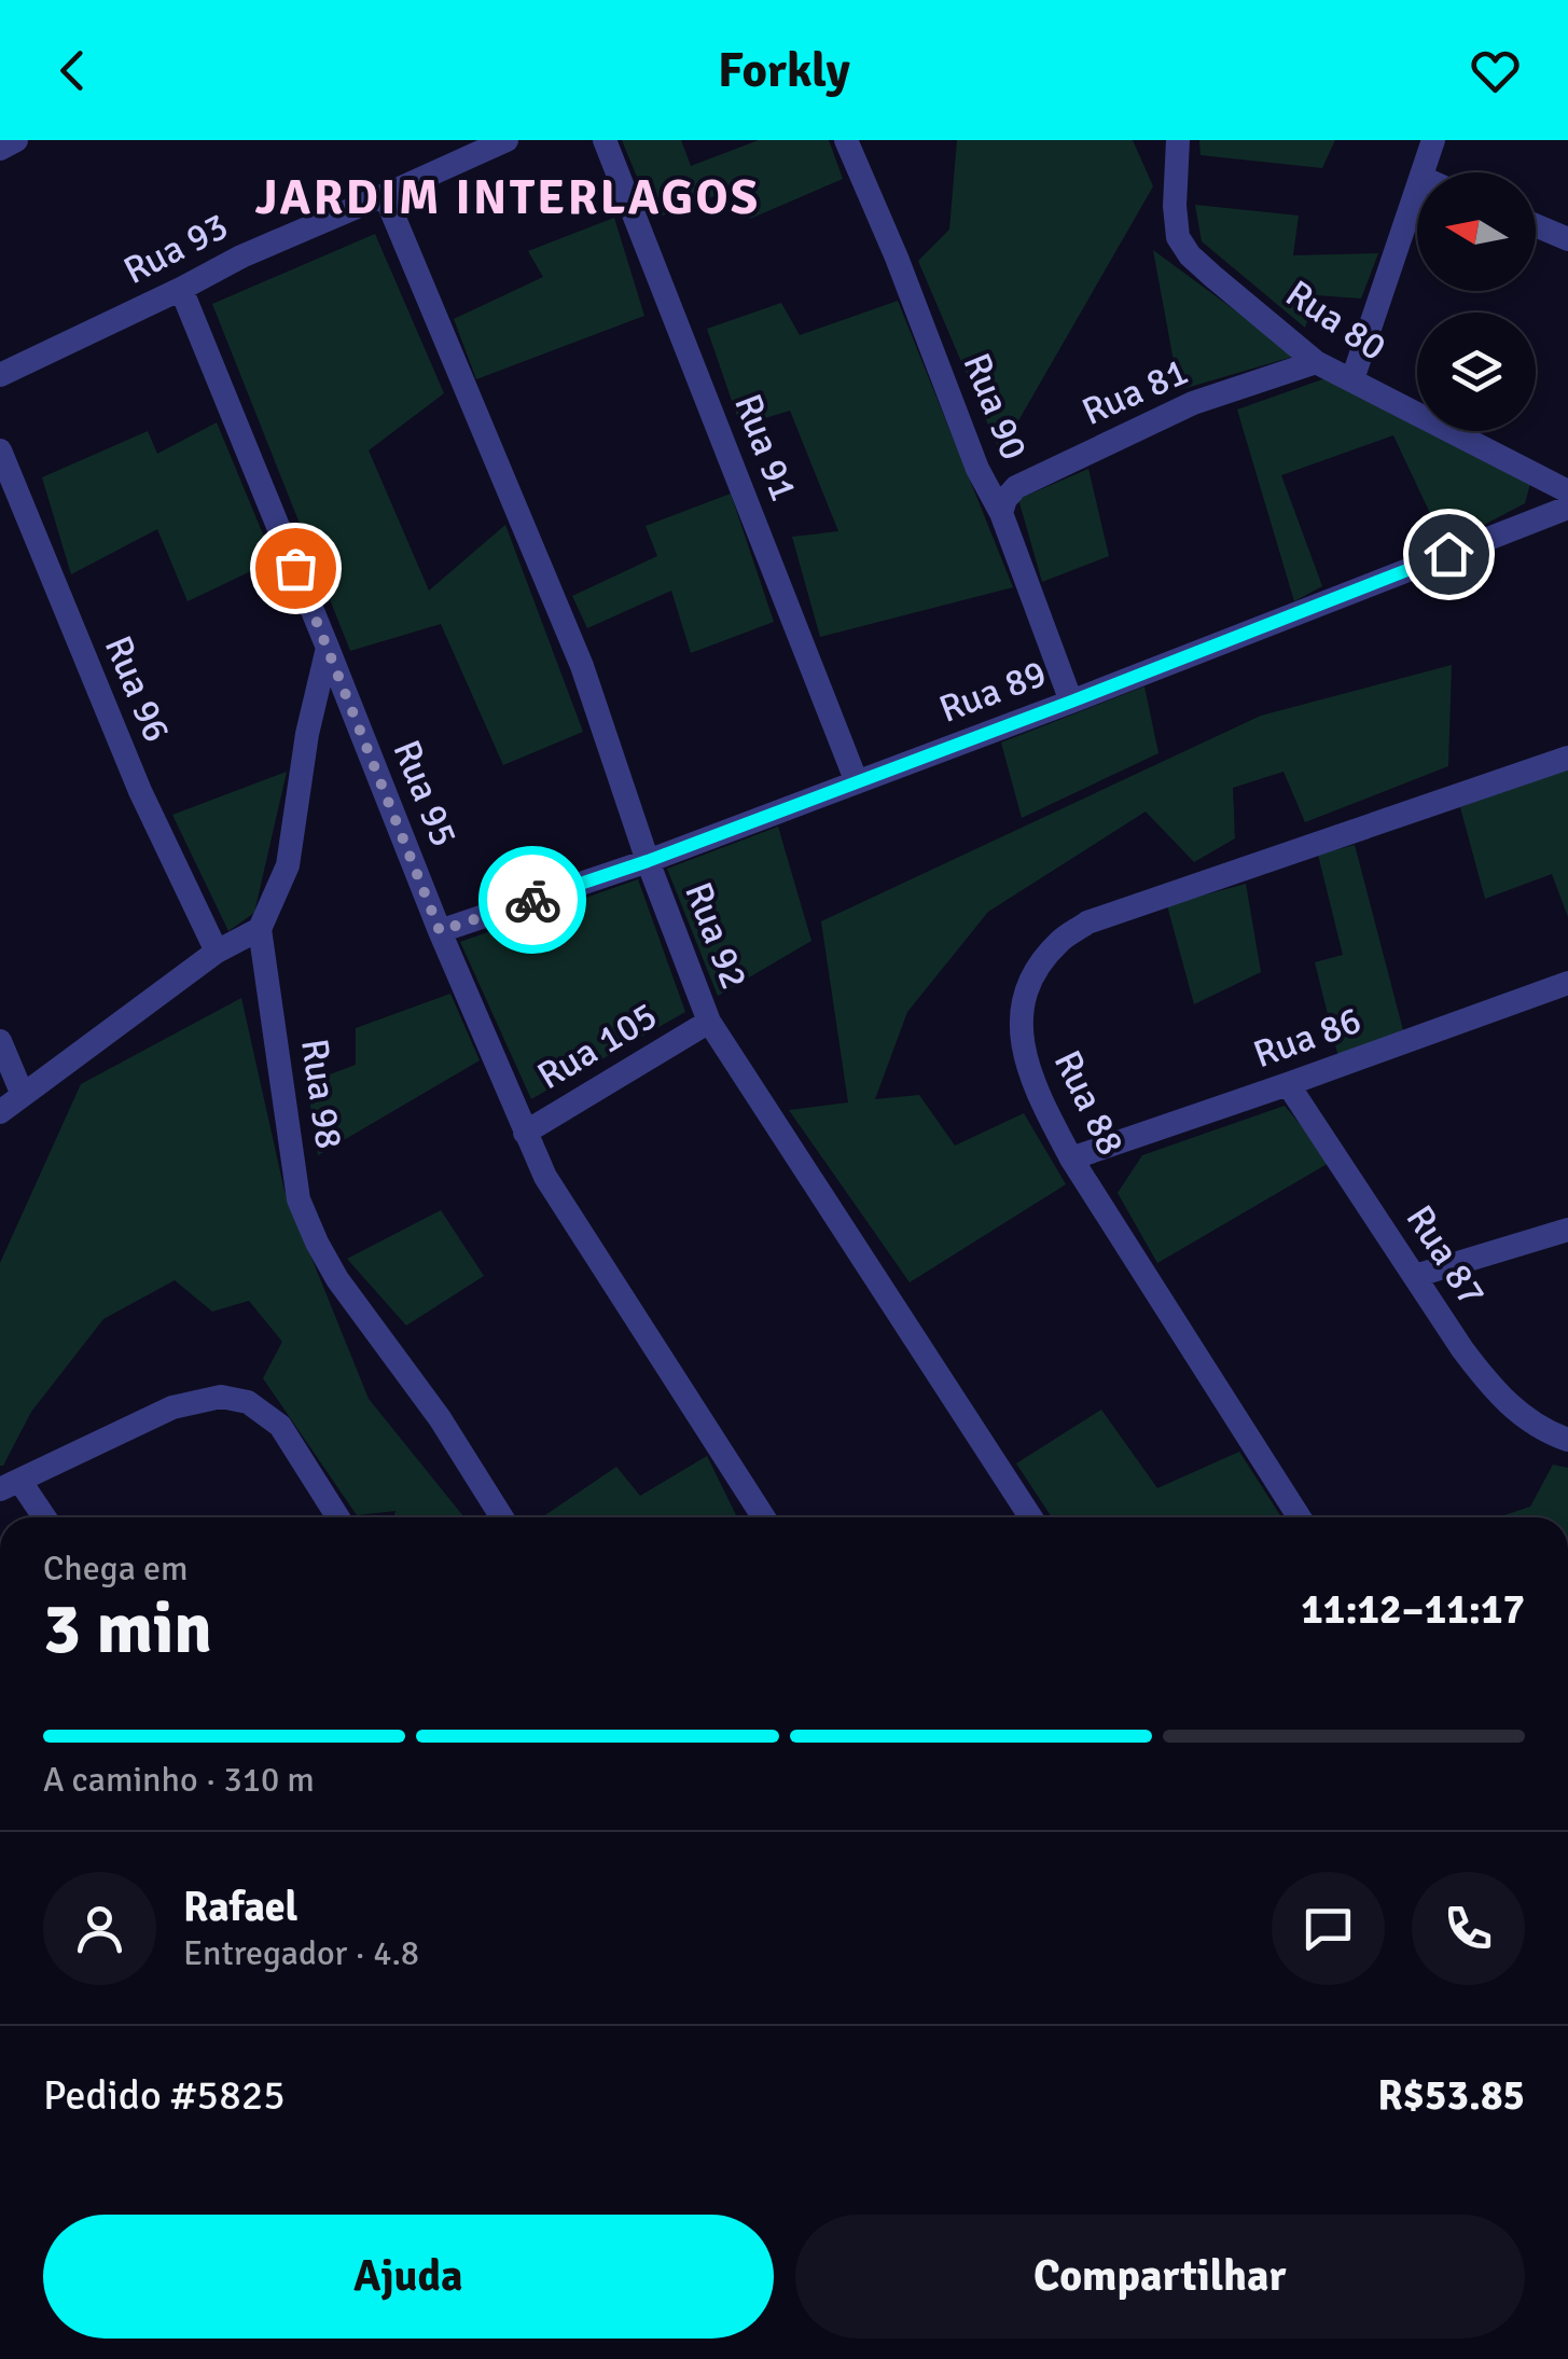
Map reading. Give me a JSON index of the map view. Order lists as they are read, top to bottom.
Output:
{
  "streets": {
    "street": [
      "Rua 93",
      "Rua 80",
      "Rua 81",
      "Rua 90",
      "Rua 91",
      "Rua 96",
      "Rua 89",
      "Rua 95",
      "Rua 92",
      "Rua 86",
      "Rua 105",
      "Rua 98",
      "Rua 88",
      "Rua 87"
    ]
  },
  "crossings": [
    ["Rua 93", "Rua 95"],
    ["Rua 93", "Rua 92"],
    ["Rua 80", "Rua 81"],
    ["Rua 81", "Rua 90"],
    ["Rua 90", "Rua 89"],
    ["Rua 91", "Rua 89"],
    ["Rua 89", "Rua 95"],
    ["Rua 89", "Rua 92"],
    ["Rua 95", "Rua 105"],
    ["Rua 92", "Rua 105"],
    ["Rua 86", "Rua 88"],
    ["Rua 86", "Rua 87"]
  ],
  "districts": ["JARDIM INTERLAGOS"],
  "north": "left",
  "page": {
    "header": "Forkly",
    "heading": ["3 min", "Chega em", "11:12–11:17"],
    "panel": [
      "Rafael",
      "Entregador · 4.8",
      "Pedido #5825",
      "R$53.85"
    ],
    "bar": "A caminho · 310 m",
    "buttons": ["Ajuda", "Compartilhar"]
  }
}
